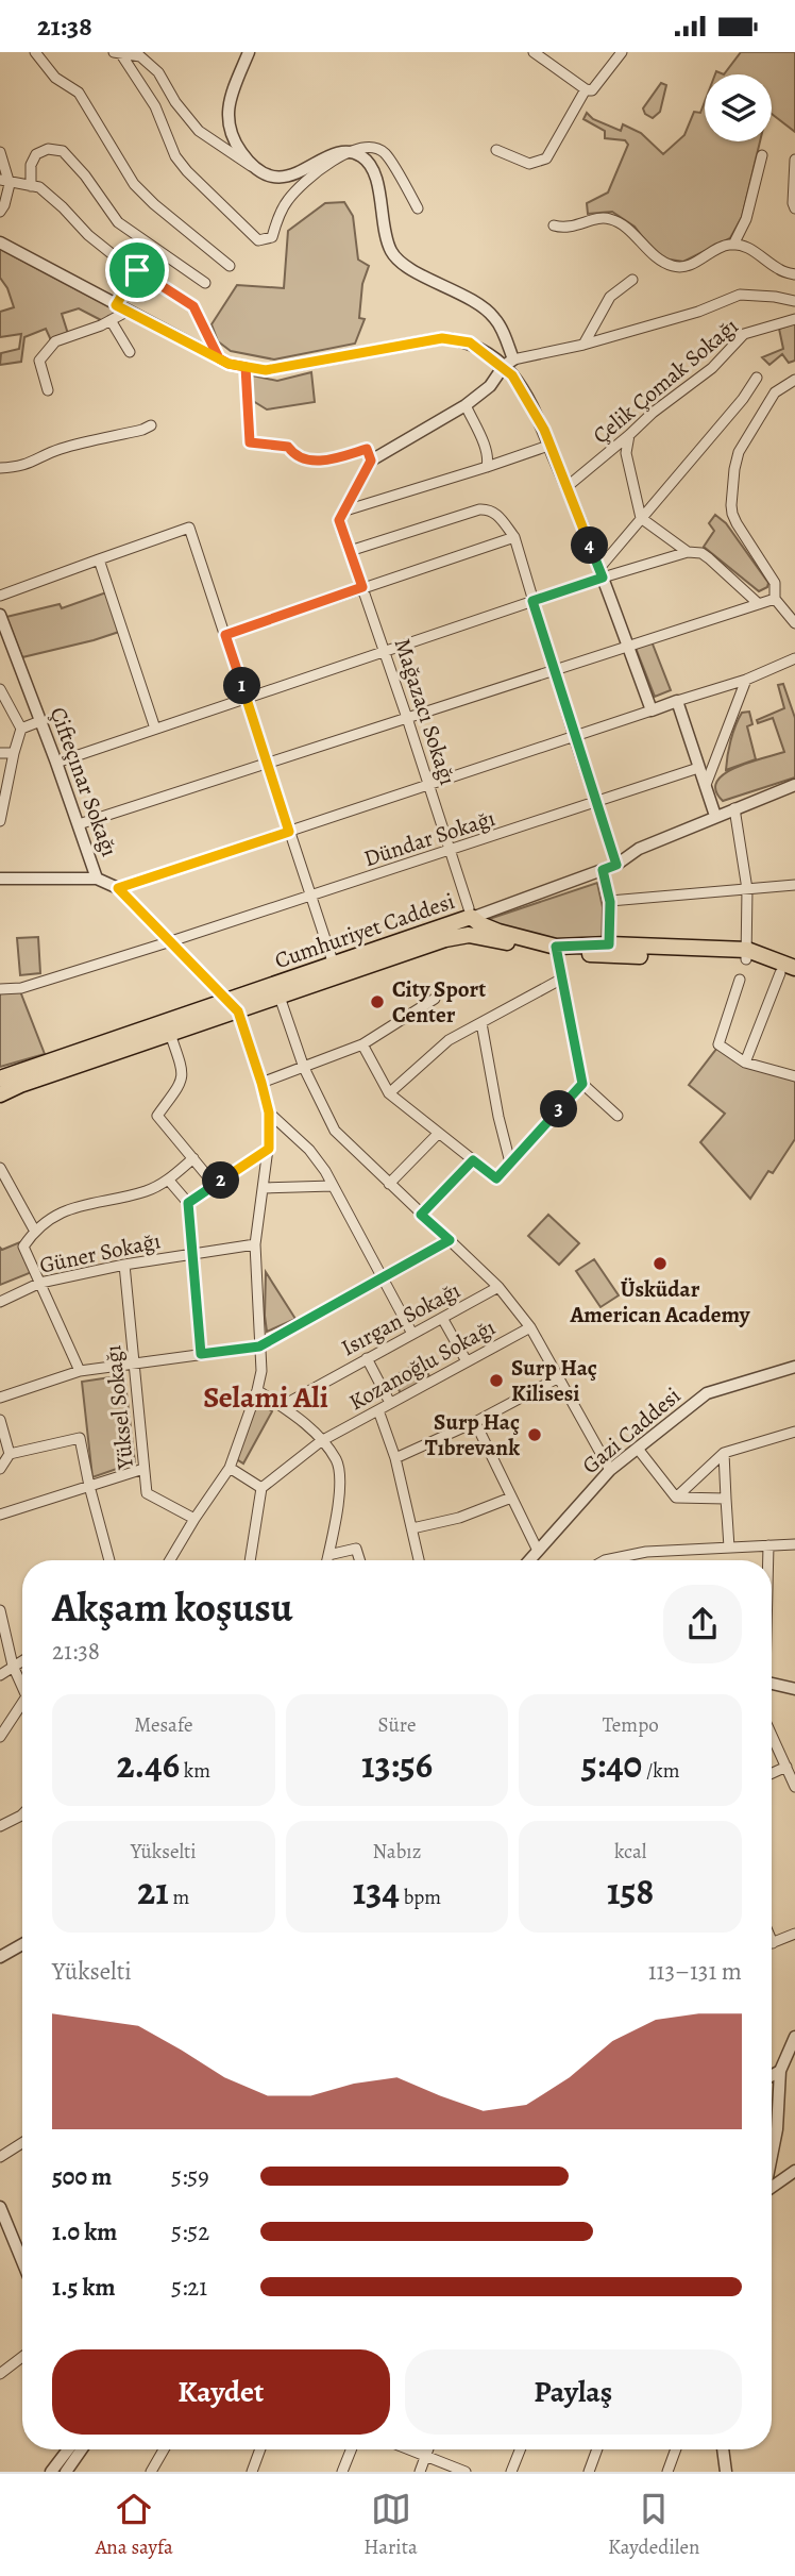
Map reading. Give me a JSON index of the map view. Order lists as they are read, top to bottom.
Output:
{
  "streets": {
    "main road": ["Cumhuriyet Caddesi"],
    "street": [
      "Çelik Çomak Sokağı",
      "Mağazacı Sokağı",
      "Çifteçınar Sokağı",
      "Dündar Sokağı",
      "Güner Sokağı",
      "Isırgan Sokağı",
      "Kozanoğlu Sokağı",
      "Yüksel Sokağı",
      "Gazi Caddesi"
    ]
  },
  "crossings": [
    ["Mağazacı Sokağı", "Dündar Sokağı"],
    ["Mağazacı Sokağı", "Cumhuriyet Caddesi"],
    ["Çifteçınar Sokağı", "Dündar Sokağı"],
    ["Çifteçınar Sokağı", "Cumhuriyet Caddesi"],
    ["Güner Sokağı", "Yüksel Sokağı"]
  ],
  "districts": ["Selami Ali"],
  "places": [
    "City Sport Center",
    "Üsküdar American Academy",
    "Surp Haç Kilisesi",
    "Surp Haç Tıbrevank"
  ],
  "page": {
    "status": "21:38",
    "pins": [
      "4",
      "1",
      "3",
      "2"
    ],
    "heading": ["Akşam koşusu", "21:38"],
    "stats": [
      ["Mesafe", "2.46 km"],
      ["Süre", "13:56"],
      ["Tempo", "5:40 /km"],
      ["Yükselti", "21 m"],
      ["Nabız", "134 bpm"],
      ["kcal", "158"]
    ],
    "chart": ["Yükselti", "113–131 m"],
    "list": [
      {
        "name": "500 m",
        "note": "5:59"
      },
      {
        "name": "1.0 km",
        "note": "5:52"
      },
      {
        "name": "1.5 km",
        "note": "5:21"
      }
    ],
    "buttons": ["Kaydet", "Paylaş"],
    "tabs": ["Ana sayfa", "Harita", "Kaydedilen"]
  }
}
